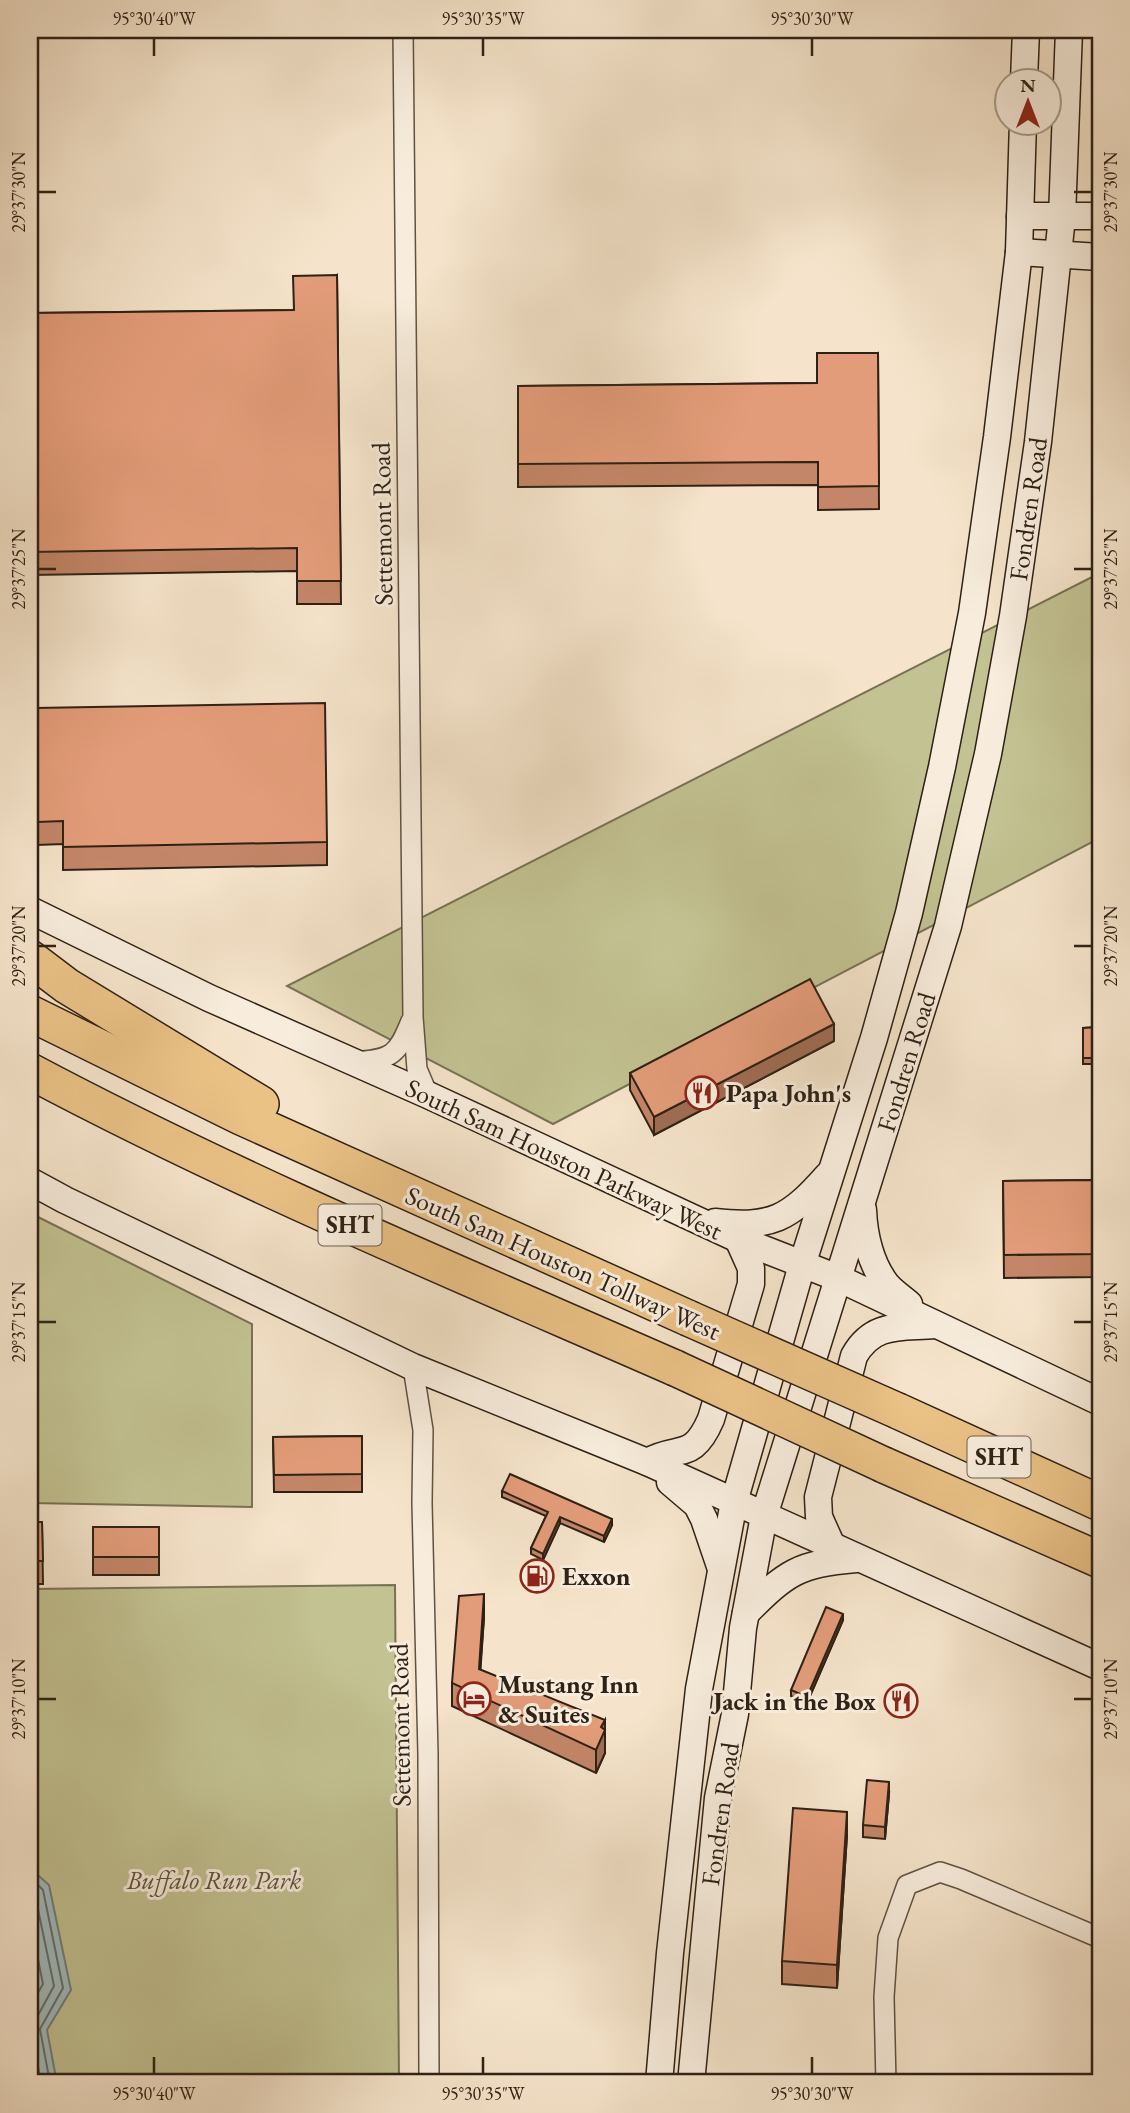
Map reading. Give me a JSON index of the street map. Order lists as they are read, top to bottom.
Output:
{
  "streets": {
    "highway": ["SHT", "South Sam Houston Tollway West"],
    "main road": ["Fondren Road", "South Sam Houston Parkway West"],
    "street": ["Settemont Road"]
  },
  "crossings": [
    ["Fondren Road", "South Sam Houston Parkway West"],
    ["Settemont Road", "South Sam Houston Parkway West"]
  ],
  "parks": ["Buffalo Run Park"],
  "places": {
    "restaurant": ["Papa John's", "Jack in the Box"],
    "fuel station": ["Exxon"],
    "hotel": ["Mustang Inn & Suites"]
  },
  "north": "top",
  "coordinates": [
    "95°30'40\"W",
    "95°30'35\"W",
    "95°30'30\"W",
    "29°37'30\"N",
    "29°37'25\"N",
    "29°37'20\"N",
    "29°37'15\"N",
    "29°37'10\"N"
  ]
}
